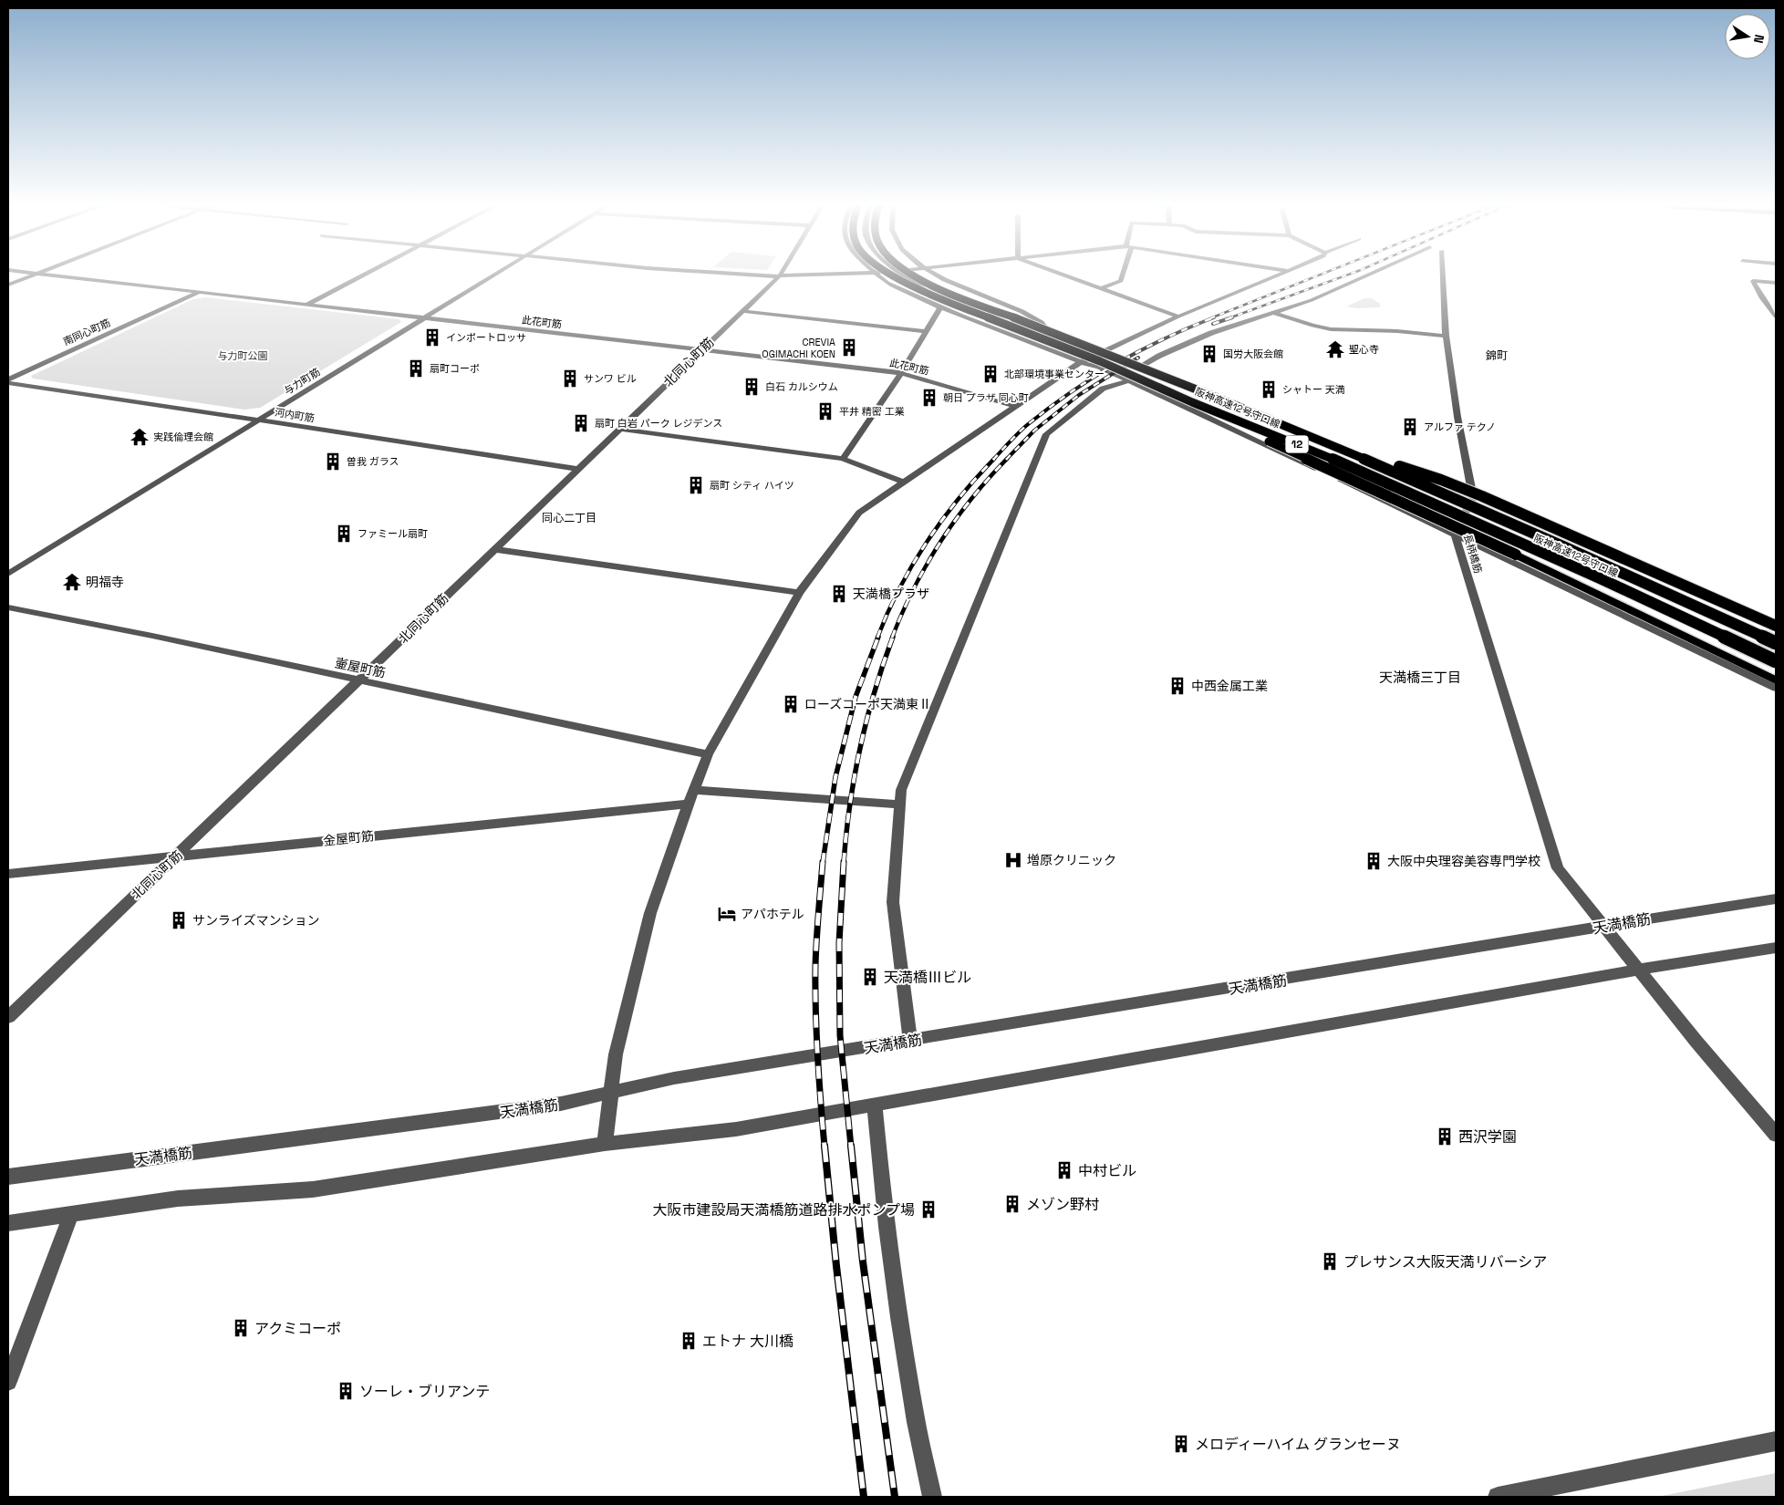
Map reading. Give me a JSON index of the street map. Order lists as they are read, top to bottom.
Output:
{
  "streets": {
    "highway": ["阪神高速12号守口線", "12"],
    "street": [
      "此花町筋",
      "南同心町筋",
      "北同心町筋",
      "与力町筋",
      "河内町筋",
      "長柄橋筋",
      "壷屋町筋",
      "金屋町筋",
      "天満橋筋"
    ]
  },
  "crossings": [
    ["此花町筋", "南同心町筋"],
    ["此花町筋", "北同心町筋"],
    ["此花町筋", "与力町筋"],
    ["北同心町筋", "河内町筋"],
    ["北同心町筋", "壷屋町筋"],
    ["北同心町筋", "金屋町筋"],
    ["与力町筋", "河内町筋"],
    ["長柄橋筋", "天満橋筋"]
  ],
  "districts": ["錦町", "同心二丁目", "天満橋三丁目"],
  "parks": ["与力町公園"],
  "places": {
    "building": [
      "インポートロッサ",
      "CREVIA OGIMACHI KOEN",
      "国労大阪会館",
      "扇町コーポ",
      "北部環境事業センター",
      "サンワ ビル",
      "白石 カルシウム",
      "シャトー 天満",
      "朝日 プラザ 同心町",
      "平井 精密 工業",
      "扇町 白岩 パーク レジデンス",
      "アルファ テクノ",
      "曽我 ガラス",
      "扇町 シティ ハイツ",
      "ファミール扇町",
      "天満橋プラザ",
      "中西金属工業",
      "ローズコーポ天満東Ⅱ",
      "大阪中央理容美容専門学校",
      "サンライズマンション",
      "天満橋Ⅲビル",
      "西沢学園",
      "中村ビル",
      "メゾン野村",
      "大阪市建設局天満橋筋道路排水ポンプ場",
      "プレサンス大阪天満リバーシア",
      "アクミコーポ",
      "エトナ 大川橋",
      "ソーレ・ブリアンテ",
      "メロディーハイム グランセーヌ"
    ],
    "temple": ["聖心寺", "実践倫理会館", "明福寺"],
    "hospital": ["増原クリニック"],
    "hotel": ["アパホテル"]
  },
  "north": "right"
}
